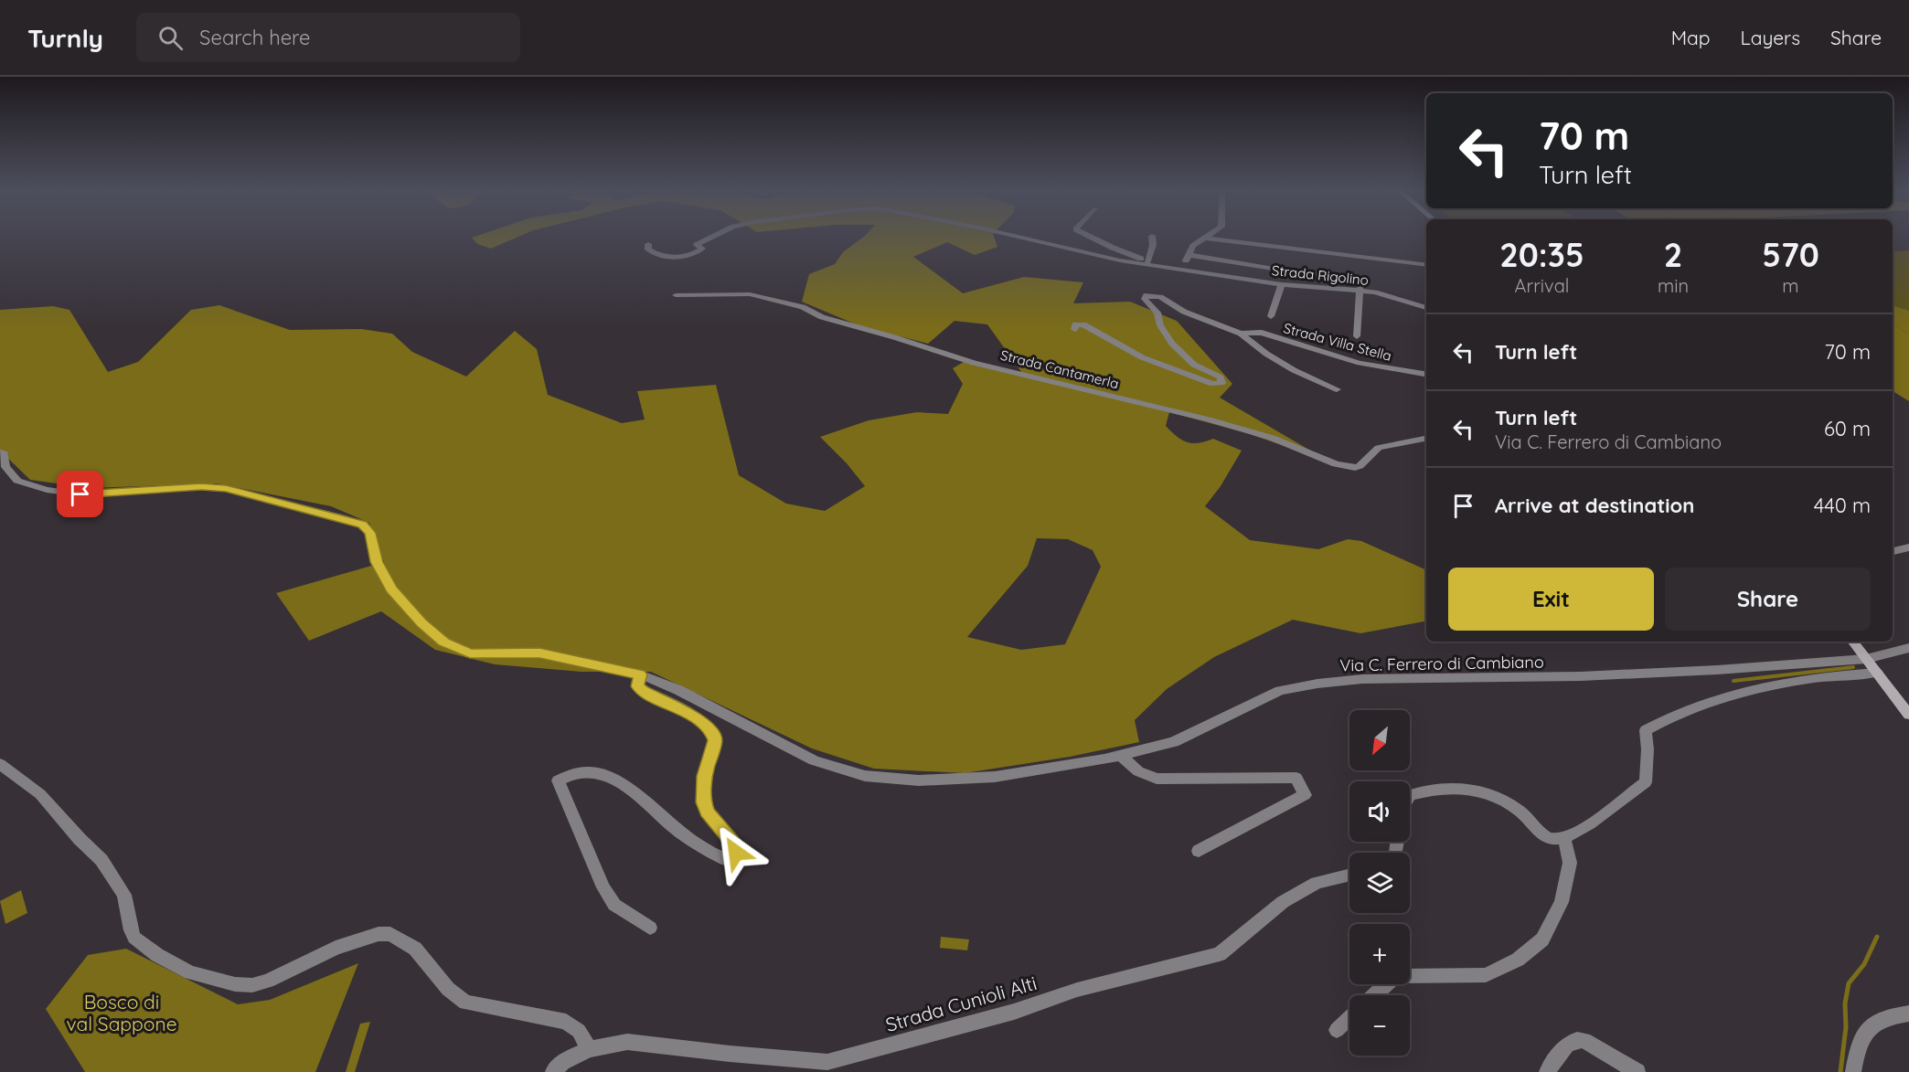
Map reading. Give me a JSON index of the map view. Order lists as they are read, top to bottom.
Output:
{
  "streets": {
    "street": [
      "Strada Rigolino",
      "Strada Villa Stella",
      "Strada Cantamerla",
      "Via C. Ferrero di Cambiano",
      "Strada Cunioli Alti"
    ]
  },
  "parks": ["Bosco di val Sappone"],
  "north": "bottom left",
  "page": {
    "header": "Turnly",
    "search": "Search here",
    "nav": ["Map", "Layers", "Share"],
    "turn": ["70 m", "Turn left"],
    "eta": [
      "20:35",
      "Arrival",
      "2",
      "min",
      "570",
      "m"
    ],
    "list": [
      {
        "name": "Turn left",
        "value": "70 m"
      },
      {
        "name": "Turn left",
        "note": "Via C. Ferrero di Cambiano",
        "value": "60 m"
      },
      {
        "name": "Arrive at destination",
        "value": "440 m"
      }
    ],
    "buttons": ["Exit", "Share"],
    "map_buttons": ["+", "−"]
  }
}
